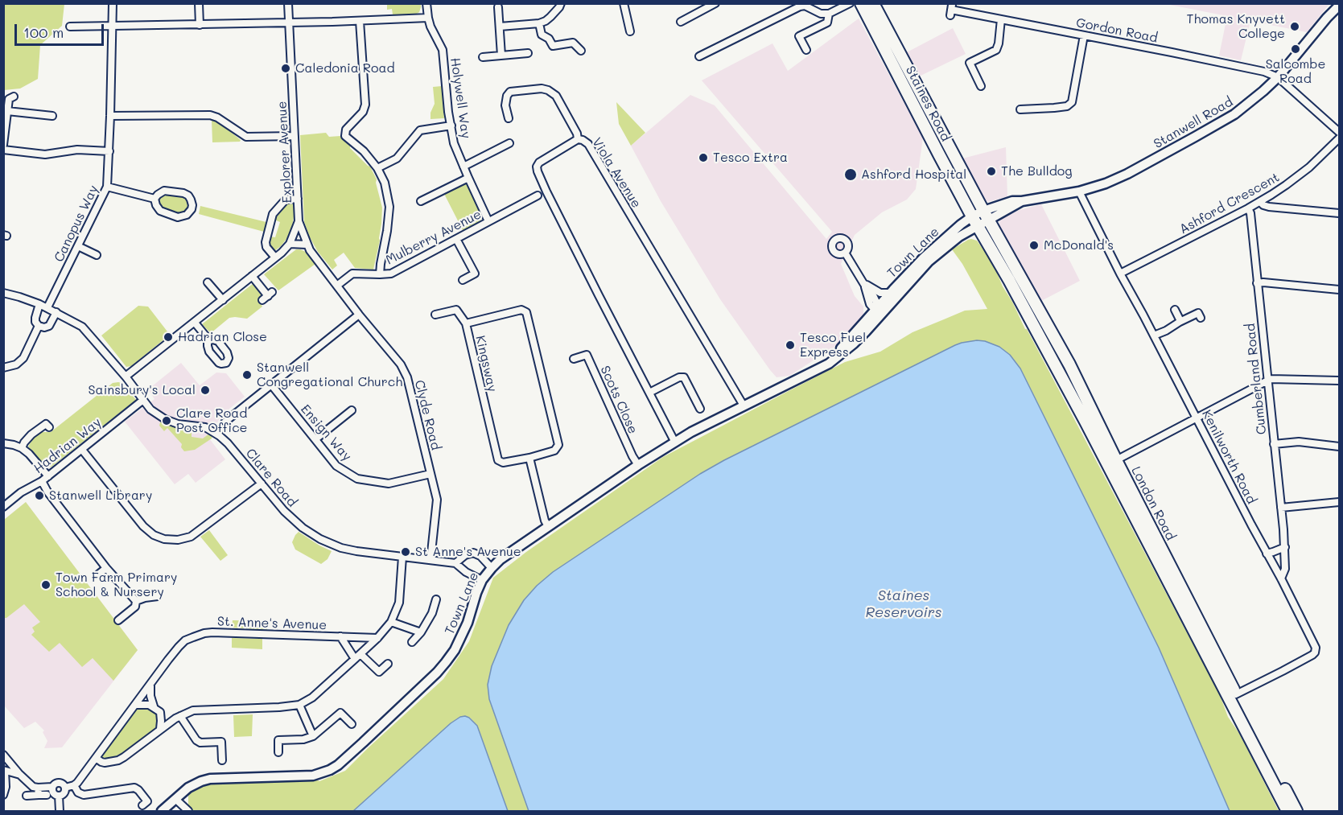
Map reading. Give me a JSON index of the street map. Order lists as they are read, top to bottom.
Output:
{
  "streets": {
    "highway": ["Staines Road", "London Road"],
    "main road": ["Stanwell Road", "Town Lane"],
    "street": [
      "Gordon Road",
      "Holywell Way",
      "Explorer Avenue",
      "Viola Avenue",
      "Ashford Crescent",
      "Canopus Way",
      "Mulberry Avenue",
      "Kingsway",
      "Cumberland Road",
      "Scots Close",
      "Clyde Road",
      "Ensign Way",
      "Hadrian Way",
      "Kenilworth Road",
      "Clare Road",
      "St. Anne's Avenue"
    ]
  },
  "crossings": [
    ["Gordon Road", "Stanwell Road"],
    ["Holywell Way", "Mulberry Avenue"],
    ["Staines Road", "Stanwell Road"],
    ["Staines Road", "Town Lane"],
    ["Staines Road", "London Road"],
    ["Stanwell Road", "Town Lane"],
    ["Stanwell Road", "Kenilworth Road"],
    ["Stanwell Road", "London Road"],
    ["Explorer Avenue", "Clyde Road"],
    ["Viola Avenue", "Town Lane"],
    ["Ashford Crescent", "Cumberland Road"],
    ["Ashford Crescent", "Kenilworth Road"],
    ["Canopus Way", "Clare Road"],
    ["Mulberry Avenue", "Clyde Road"],
    ["Town Lane", "Scots Close"],
    ["Town Lane", "Clare Road"],
    ["Cumberland Road", "Kenilworth Road"],
    ["Clyde Road", "Ensign Way"],
    ["Clyde Road", "Clare Road"],
    ["Hadrian Way", "Clare Road"],
    ["Kenilworth Road", "London Road"]
  ],
  "water": ["Staines Reservoirs"],
  "places": [
    "Thomas Knyvett College",
    "Salcombe Road",
    "Caledonia Road",
    "Tesco Extra",
    "The Bulldog",
    "Ashford Hospital",
    "McDonald's",
    "Hadrian Close",
    "Tesco Fuel Express",
    "Stanwell Congregational Church",
    "Sainsbury's Local",
    "Clare Road Post Office",
    "Stanwell Library",
    "St Anne's Avenue",
    "Town Farm Primary School & Nursery"
  ],
  "scale_bar": "100 m"
}
